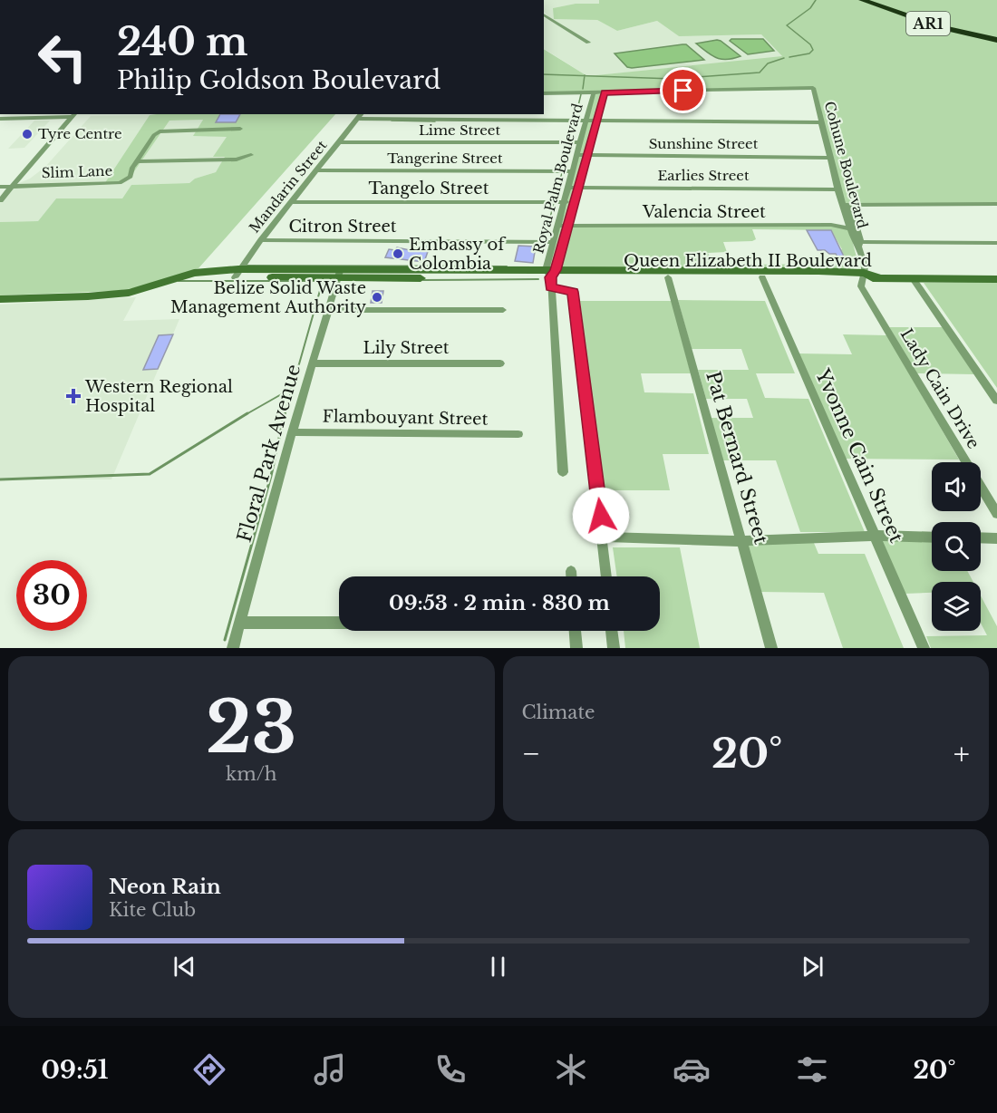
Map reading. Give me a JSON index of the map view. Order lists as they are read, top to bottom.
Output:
{
  "streets": {
    "highway": ["AR1"],
    "street": [
      "Lime Street",
      "Sunshine Street",
      "Tangerine Street",
      "Cohune Boulevard",
      "Slim Lane",
      "Earlies Street",
      "Royal Palm Boulevard",
      "Mandarin Street",
      "Tangelo Street",
      "Valencia Street",
      "Citron Street",
      "Queen Elizabeth II Boulevard",
      "Lily Street",
      "Lady Cain Drive",
      "Flambouyant Street",
      "Floral Park Avenue",
      "Yvonne Cain Street",
      "Pat Bernard Street"
    ]
  },
  "crossings": [
    ["Lime Street", "Royal Palm Boulevard"],
    ["Lime Street", "Mandarin Street"],
    ["Sunshine Street", "Cohune Boulevard"],
    ["Sunshine Street", "Royal Palm Boulevard"],
    ["Tangerine Street", "Royal Palm Boulevard"],
    ["Tangerine Street", "Mandarin Street"],
    ["Cohune Boulevard", "Earlies Street"],
    ["Cohune Boulevard", "Royal Palm Boulevard"],
    ["Cohune Boulevard", "Valencia Street"],
    ["Cohune Boulevard", "Queen Elizabeth II Boulevard"],
    ["Cohune Boulevard", "Lady Cain Drive"],
    ["Earlies Street", "Royal Palm Boulevard"],
    ["Royal Palm Boulevard", "Tangelo Street"],
    ["Royal Palm Boulevard", "Valencia Street"],
    ["Royal Palm Boulevard", "Citron Street"],
    ["Royal Palm Boulevard", "Queen Elizabeth II Boulevard"],
    ["Mandarin Street", "Tangelo Street"],
    ["Mandarin Street", "Citron Street"],
    ["Mandarin Street", "Queen Elizabeth II Boulevard"],
    ["Queen Elizabeth II Boulevard", "Lady Cain Drive"],
    ["Queen Elizabeth II Boulevard", "Floral Park Avenue"],
    ["Queen Elizabeth II Boulevard", "Yvonne Cain Street"],
    ["Queen Elizabeth II Boulevard", "Pat Bernard Street"],
    ["Lily Street", "Floral Park Avenue"],
    ["Flambouyant Street", "Floral Park Avenue"]
  ],
  "places": {
    "other": ["Tyre Centre", "Embassy of Colombia", "Belize Solid Waste Management Authority"],
    "health": ["Western Regional Hospital"]
  },
  "page": {
    "turn": ["240 m", "Philip Goldson Boulevard"],
    "limit": "30",
    "trip": "09:53 · 2 min · 830 m",
    "tile": [
      ["23", "km/h"],
      "Climate"
    ],
    "heat": ["−", "20°", "+"],
    "song": ["Neon Rain", "Kite Club"],
    "tabs": ["09:51", "20°"]
  }
}
